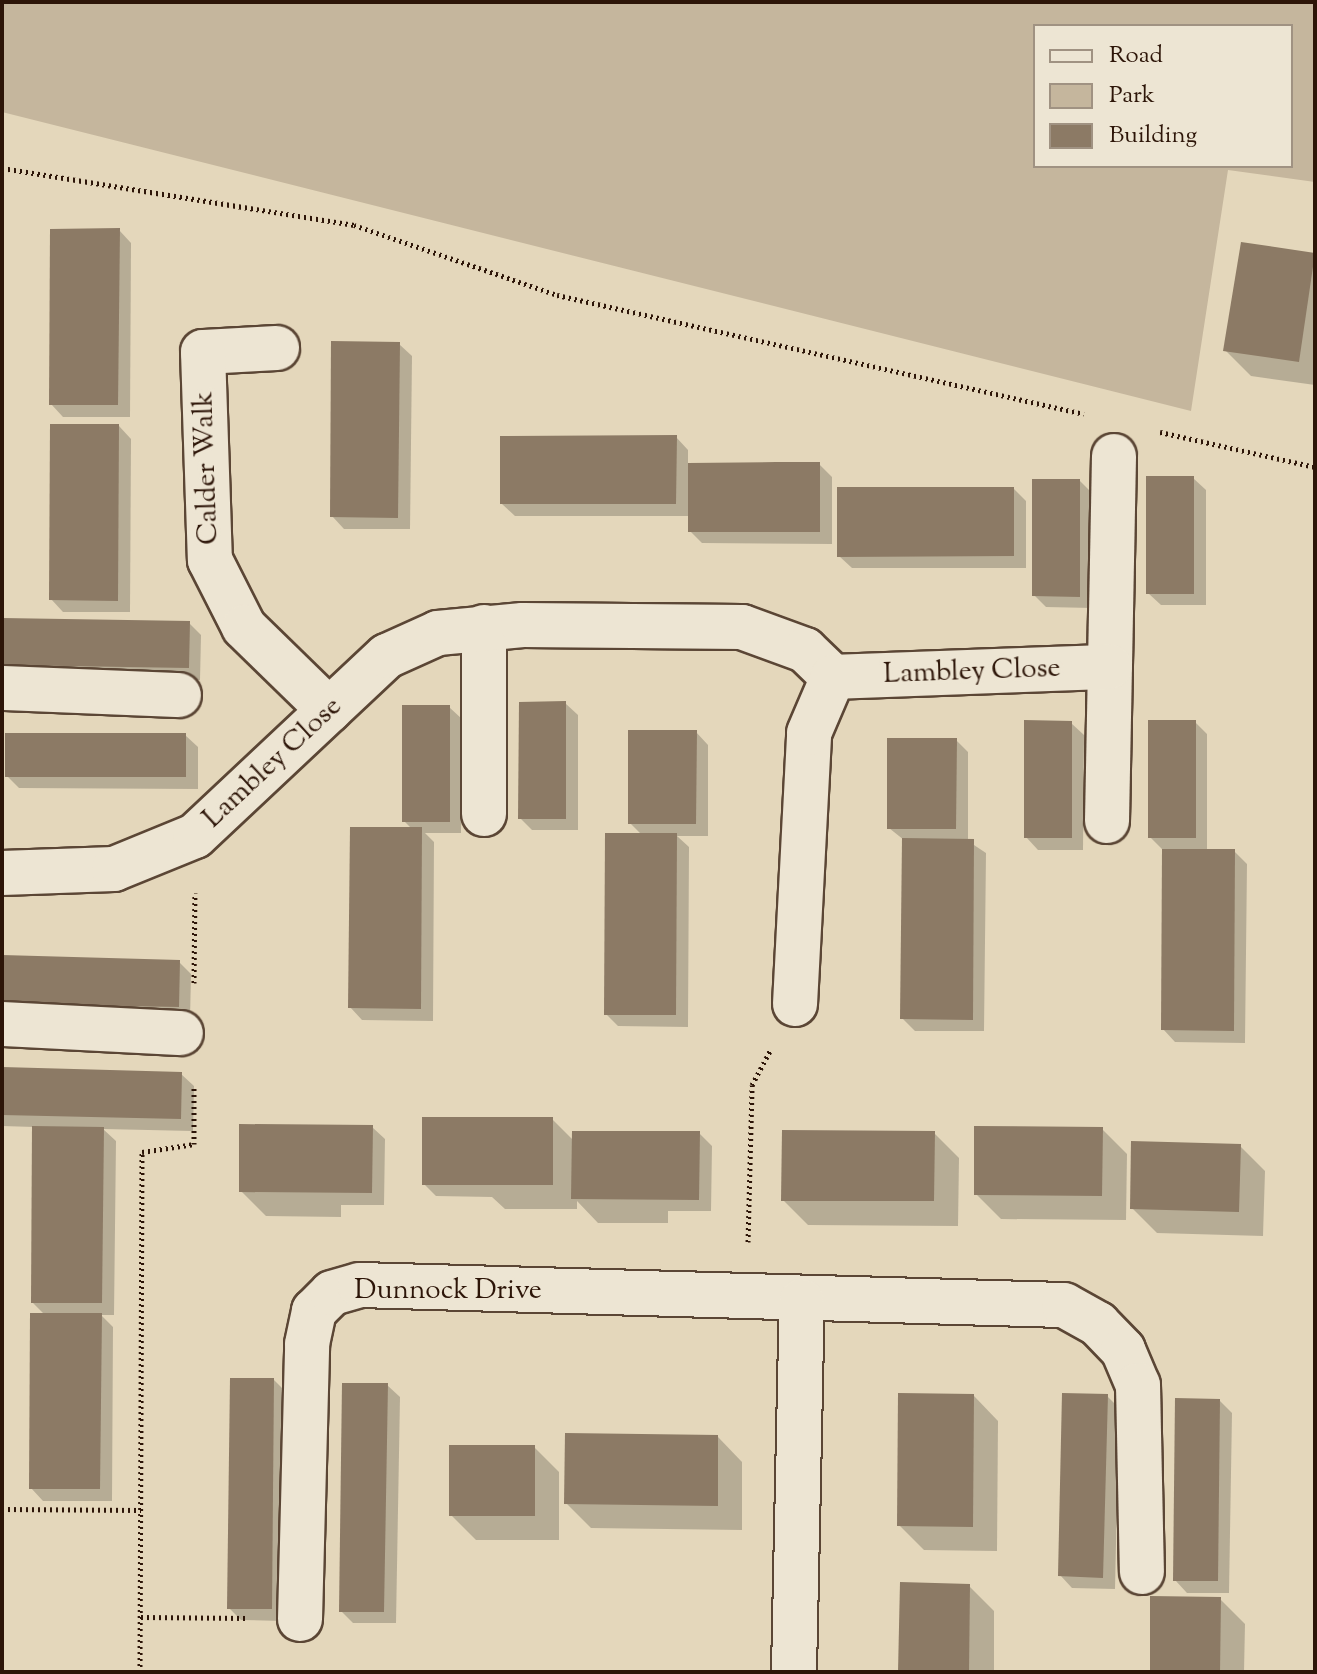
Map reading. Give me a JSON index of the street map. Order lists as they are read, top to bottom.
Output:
{
  "streets": {
    "street": ["Calder Walk", "Lambley Close", "Dunnock Drive"]
  },
  "crossings": [
    ["Calder Walk", "Lambley Close"]
  ],
  "legend": ["Road", "Park", "Building"]
}
